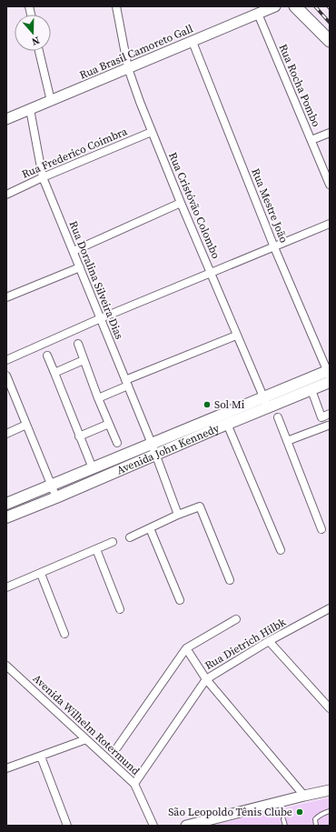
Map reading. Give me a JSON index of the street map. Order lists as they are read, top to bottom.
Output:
{
  "streets": {
    "main road": ["Avenida John Kennedy"],
    "street": [
      "Rua Brasil Camoreto Gall",
      "Rua Rocha Pombo",
      "Rua Frederico Coimbra",
      "Rua Cristóvão Colombo",
      "Rua Mestre João",
      "Rua Doralina Silveira Dias",
      "Rua Dietrich Hilbk",
      "Avenida Wilhelm Rotermund"
    ]
  },
  "crossings": [
    ["Rua Brasil Camoreto Gall", "Rua Rocha Pombo"],
    ["Rua Brasil Camoreto Gall", "Rua Cristóvão Colombo"],
    ["Rua Brasil Camoreto Gall", "Rua Mestre João"],
    ["Rua Brasil Camoreto Gall", "Rua Doralina Silveira Dias"],
    ["Rua Frederico Coimbra", "Rua Cristóvão Colombo"],
    ["Rua Frederico Coimbra", "Rua Doralina Silveira Dias"],
    ["Rua Cristóvão Colombo", "Avenida John Kennedy"],
    ["Rua Mestre João", "Avenida John Kennedy"],
    ["Rua Doralina Silveira Dias", "Avenida John Kennedy"],
    ["Rua Dietrich Hilbk", "Avenida Wilhelm Rotermund"]
  ],
  "places": ["Sol Mi", "São Leopoldo Tênis Clube"],
  "north": "bottom"
}
